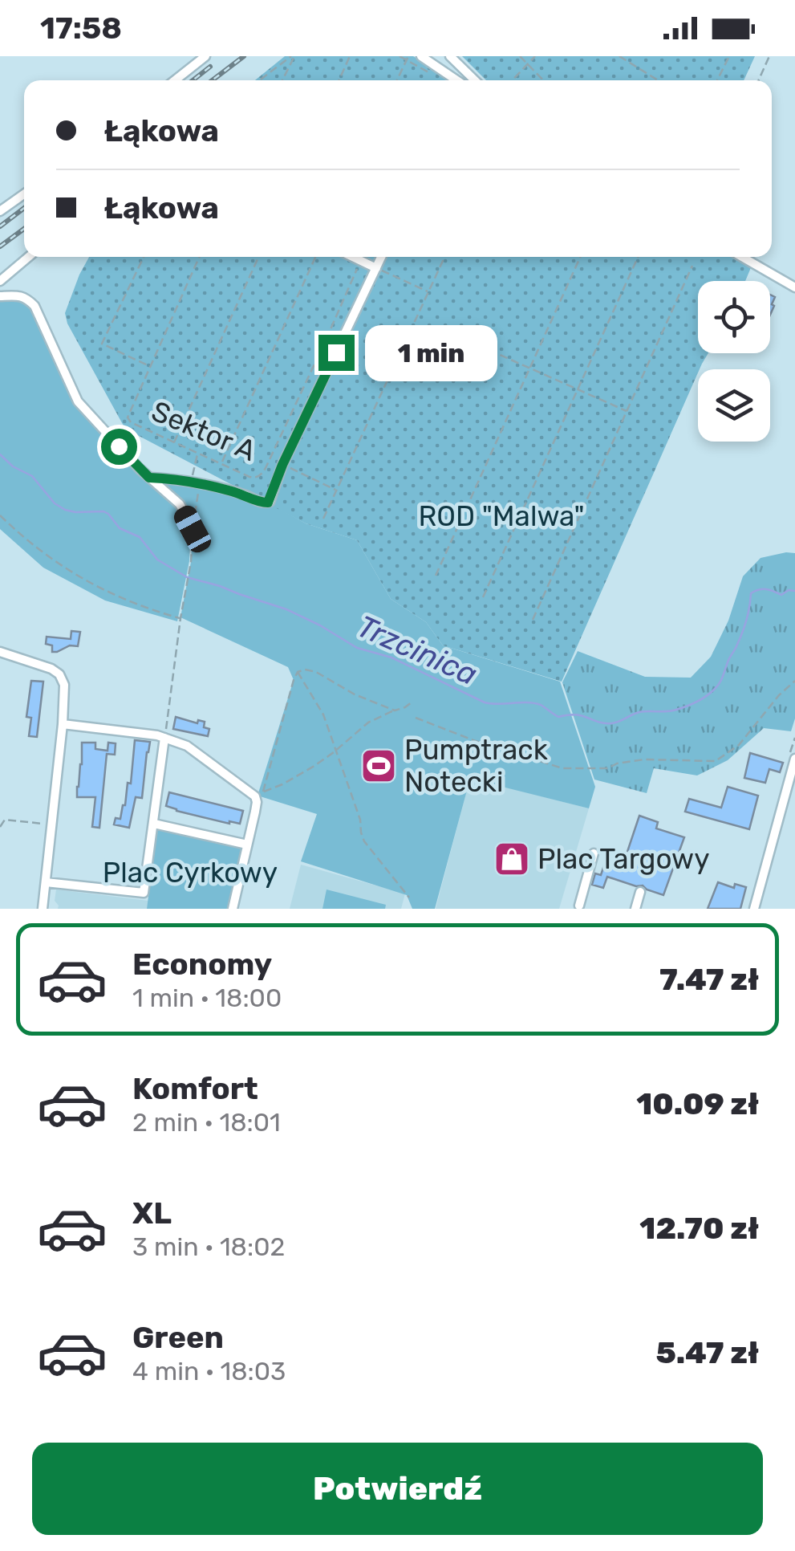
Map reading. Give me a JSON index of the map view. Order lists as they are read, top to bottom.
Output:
{
  "streets": {
    "path": ["Sektor A"]
  },
  "water": ["Trzcinica"],
  "parks": ["ROD \"Malwa\"", "Plac Cyrkowy"],
  "places": {
    "sports": ["Pumptrack Notecki"],
    "shop": ["Plac Targowy"]
  },
  "page": {
    "status": "17:58",
    "banner": ["Łąkowa", "Łąkowa"],
    "bubble": "1 min",
    "list": [
      {
        "name": "Economy",
        "note": "1 min · 18:00",
        "value": "7.47 zł"
      },
      {
        "name": "Komfort",
        "note": "2 min · 18:01",
        "value": "10.09 zł"
      },
      {
        "name": "XL",
        "note": "3 min · 18:02",
        "value": "12.70 zł"
      },
      {
        "name": "Green",
        "note": "4 min · 18:03",
        "value": "5.47 zł"
      }
    ],
    "buttons": "Potwierdź"
  }
}
